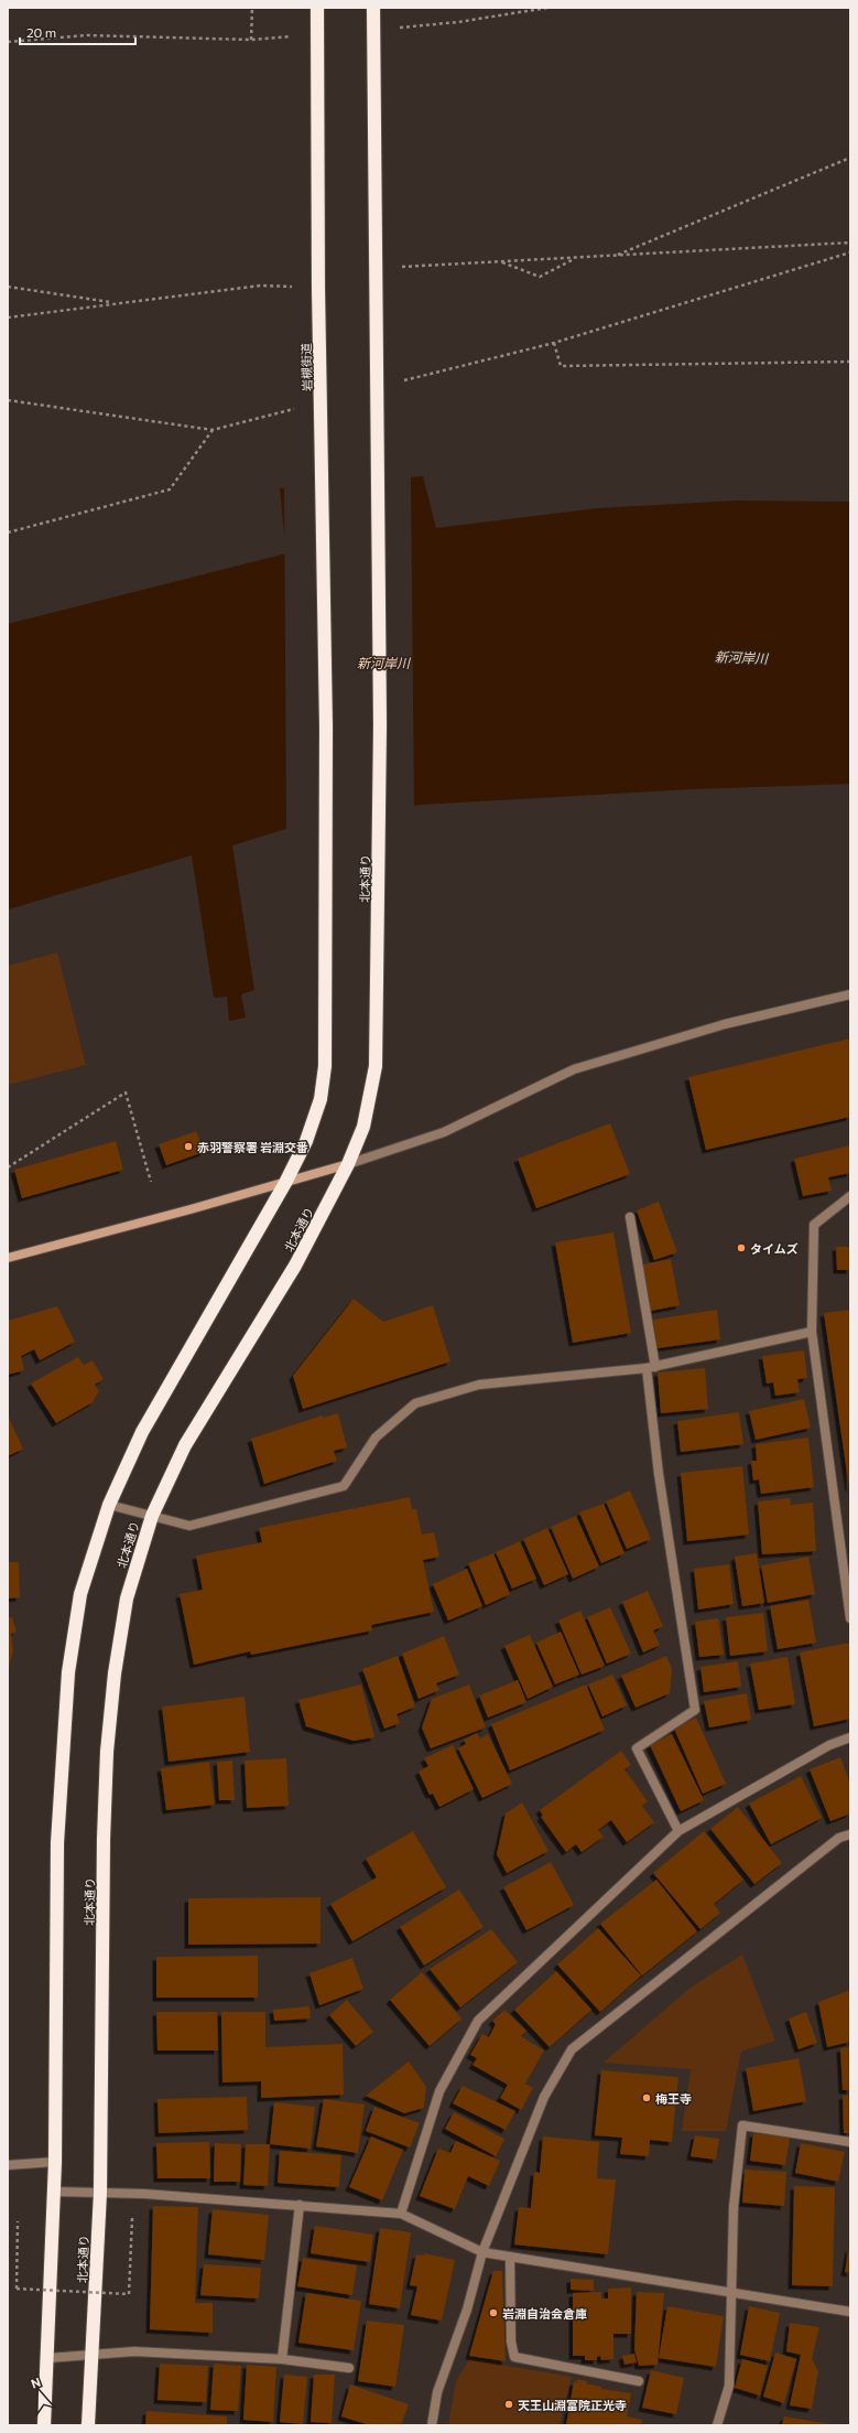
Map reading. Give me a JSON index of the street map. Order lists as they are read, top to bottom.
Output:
{
  "streets": {
    "highway": ["岩槻街道", "北本通り"]
  },
  "water": ["新河岸川"],
  "places": [
    "赤羽警察署 岩淵交番",
    "タイムズ",
    "梅王寺",
    "岩淵自治会倉庫",
    "天王山淵富院正光寺"
  ],
  "scale_bar": "20 m",
  "north": "top"
}
